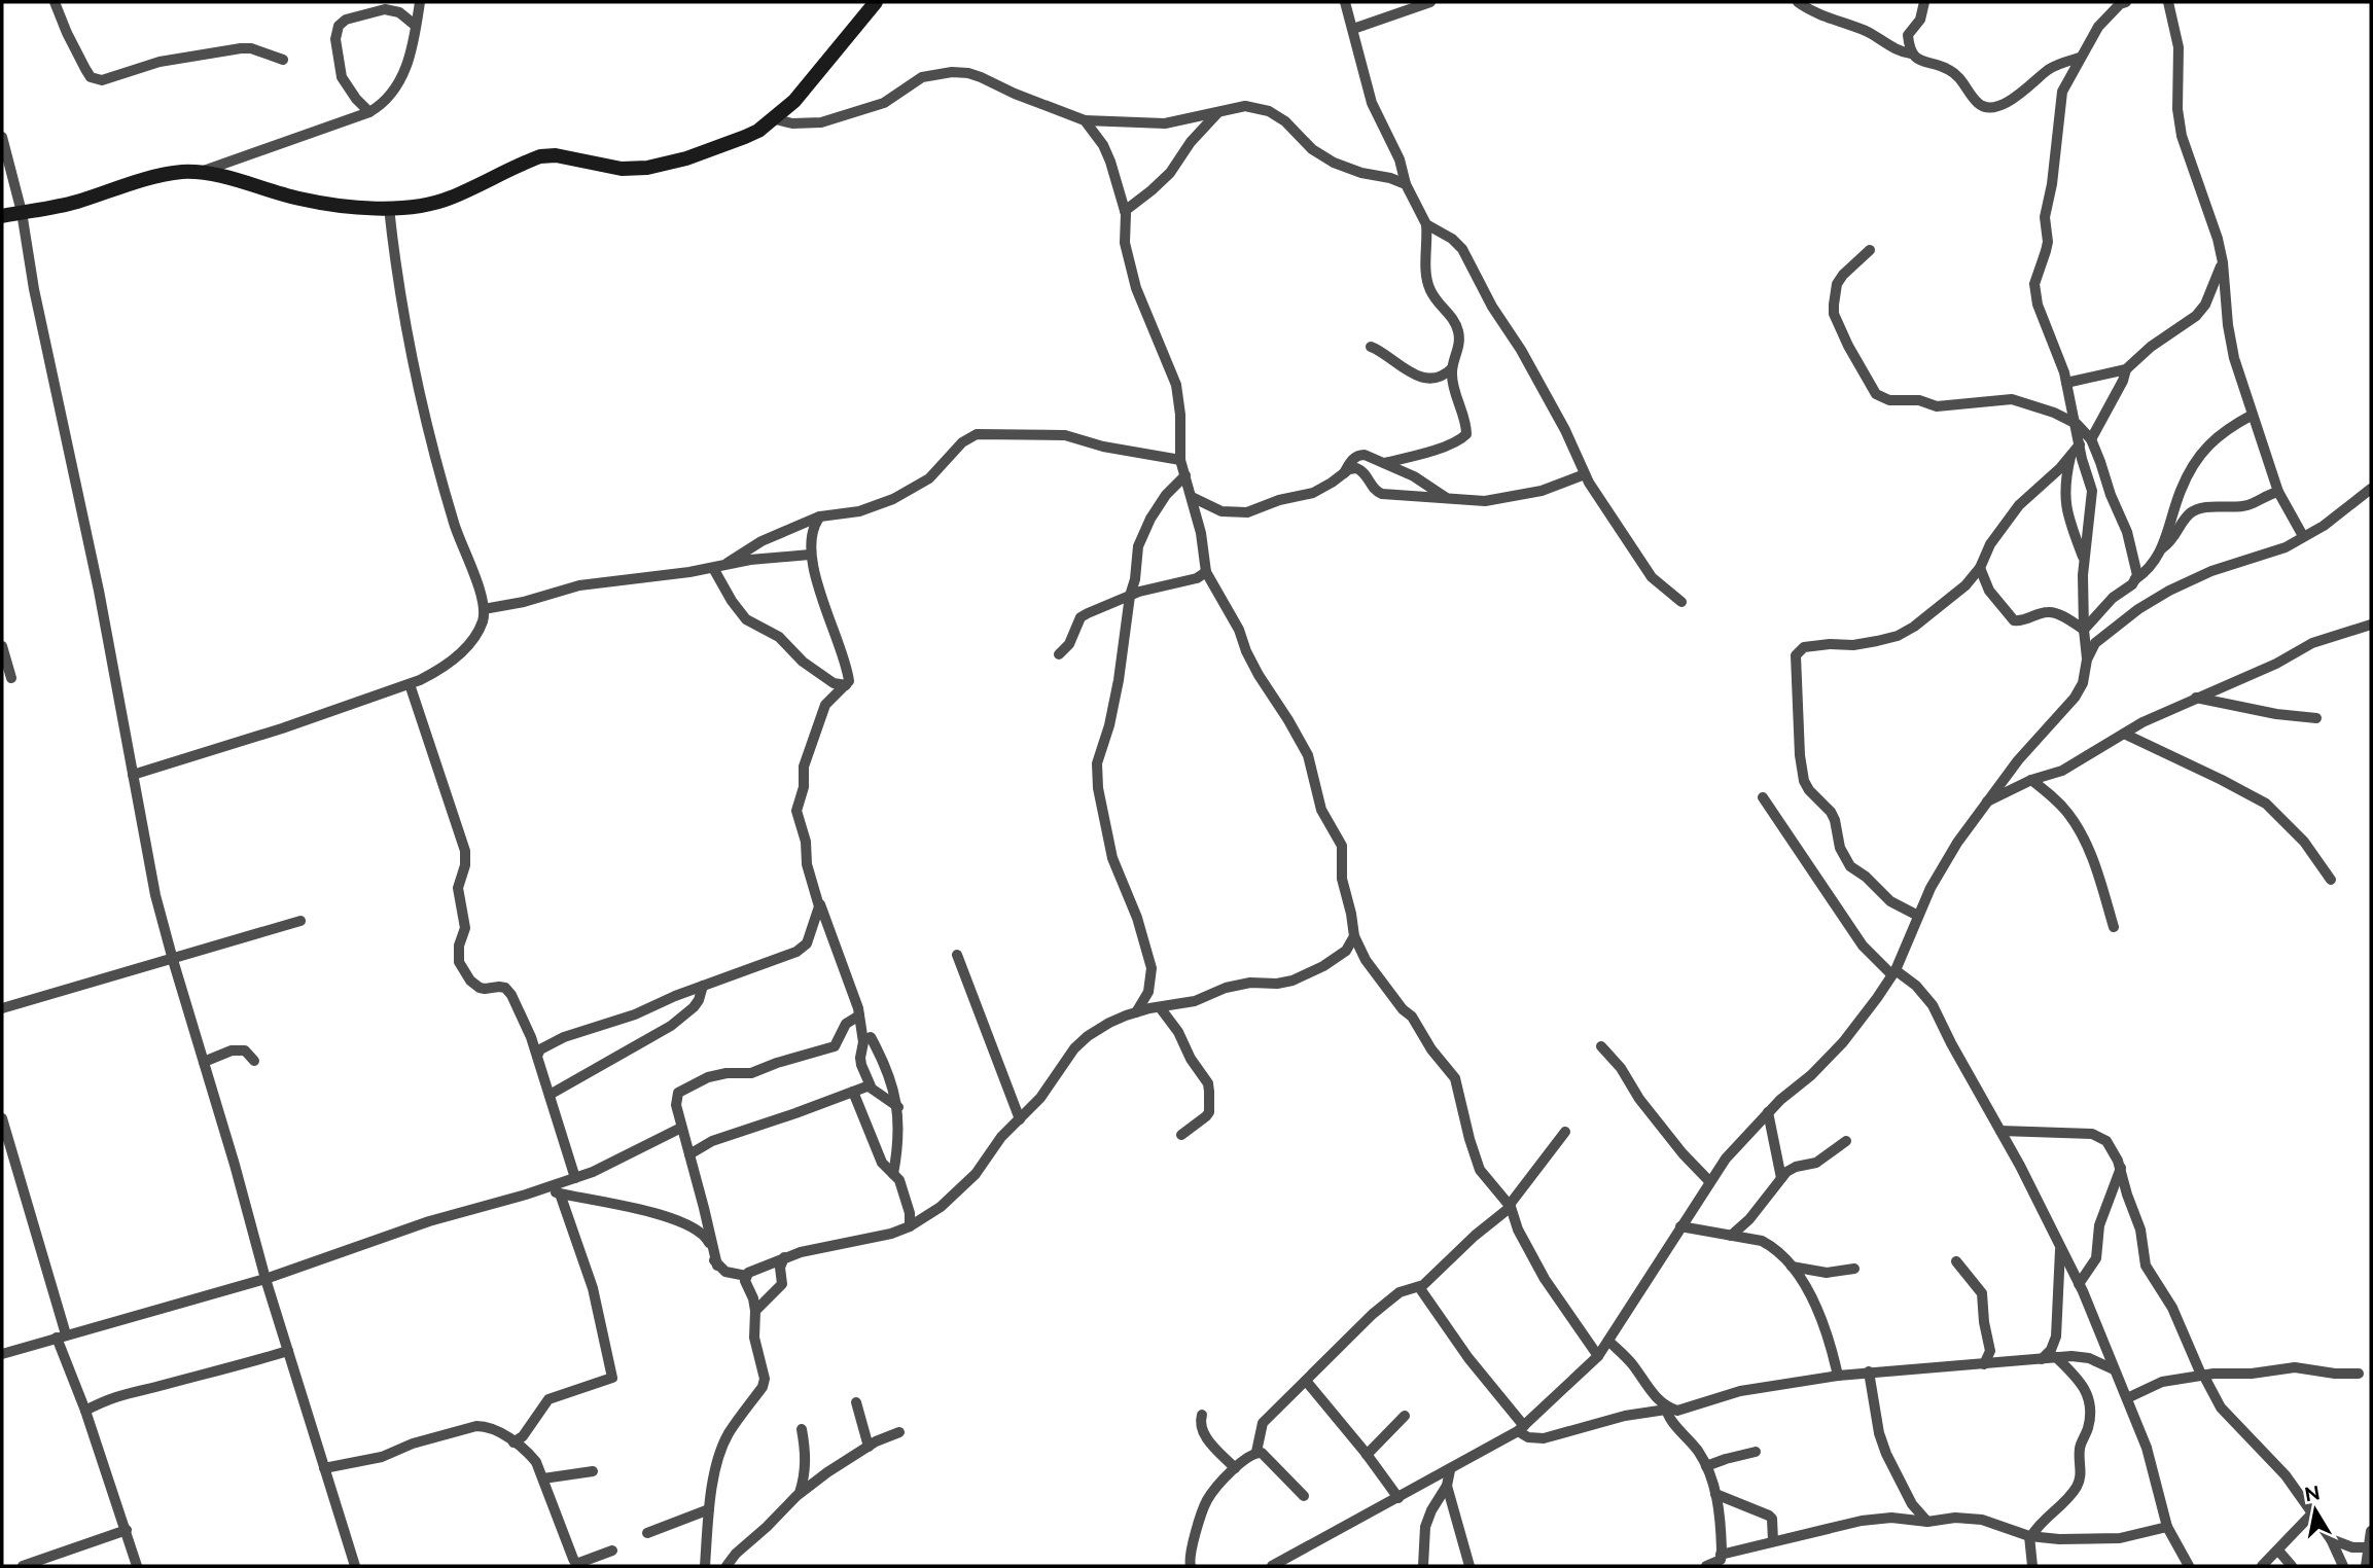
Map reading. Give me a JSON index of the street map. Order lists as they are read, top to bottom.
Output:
{
  "north": "top"
}
